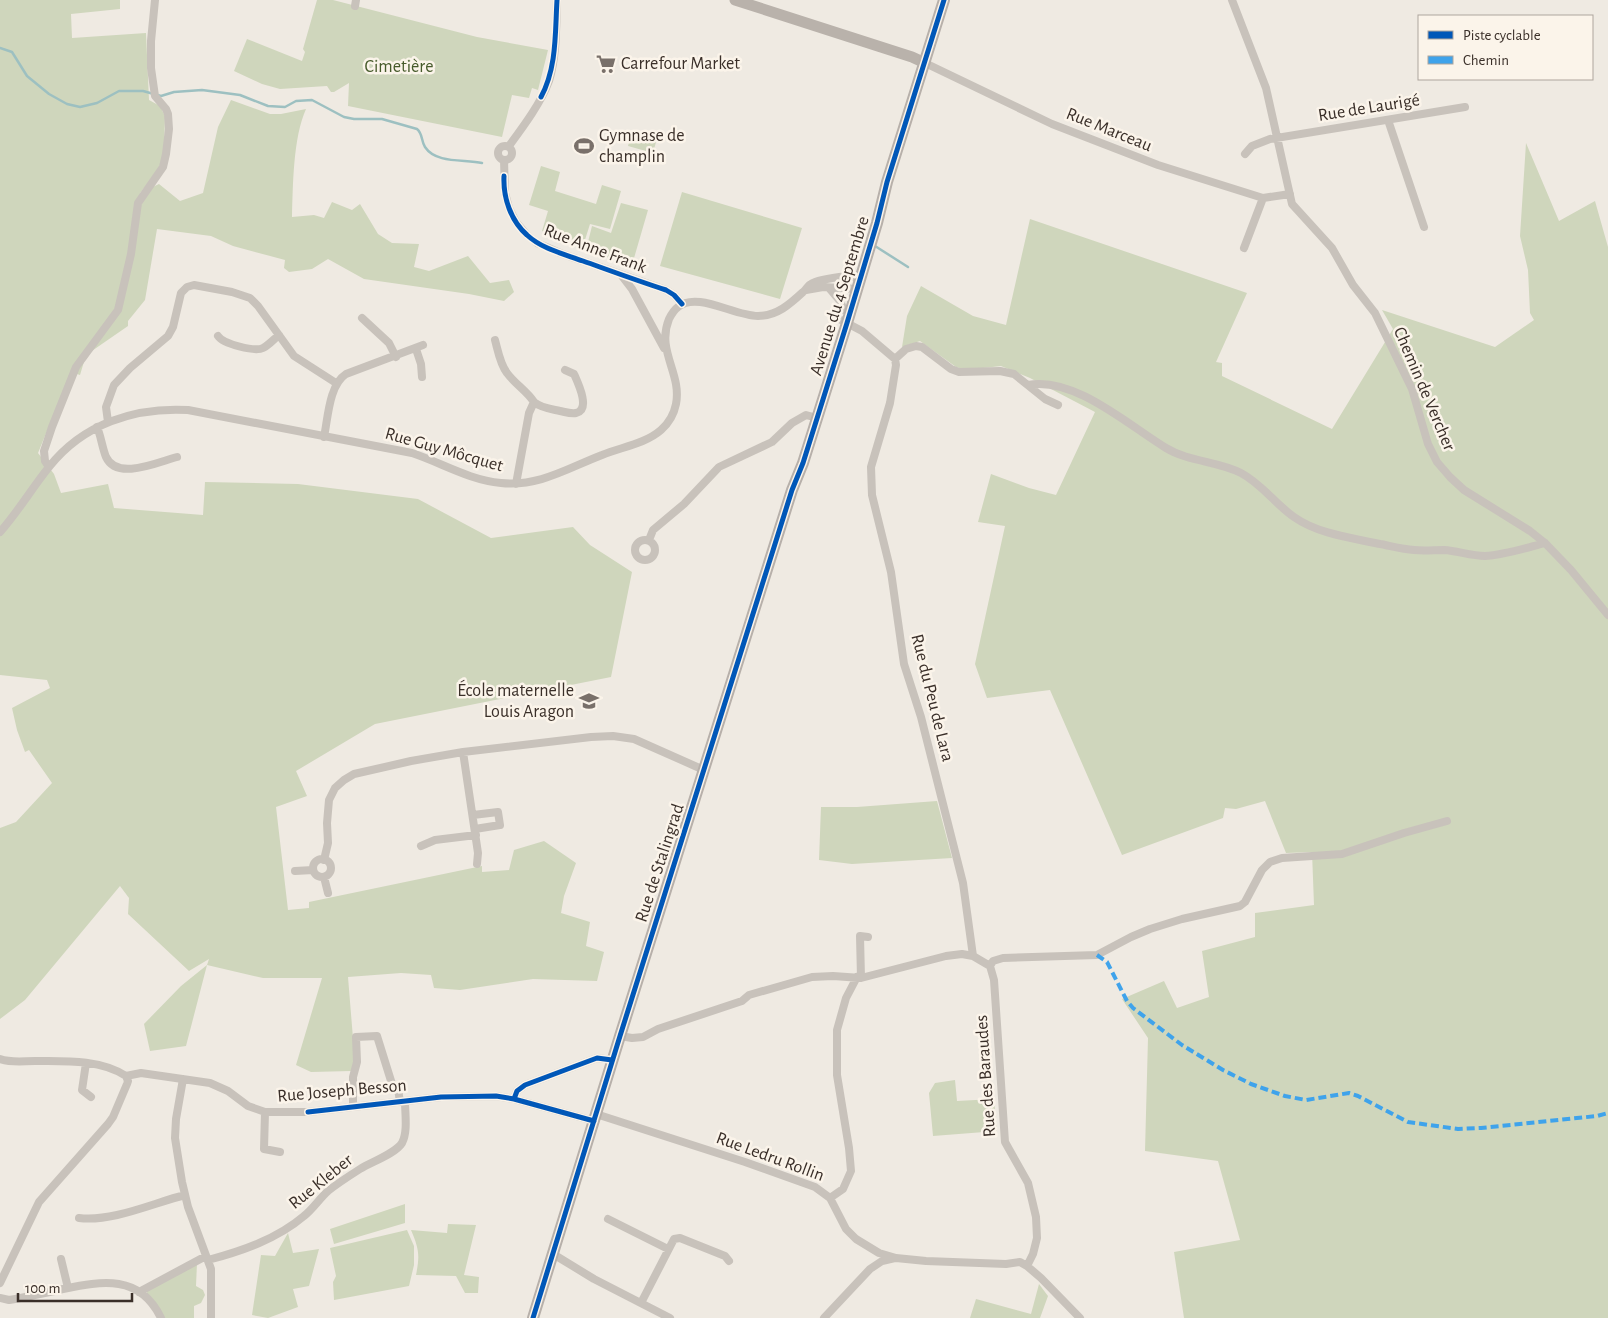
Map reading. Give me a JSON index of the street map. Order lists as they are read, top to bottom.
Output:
{
  "streets": {
    "main road": ["Avenue du 4 Septembre", "Rue de Stalingrad"],
    "street": [
      "Rue de Laurigé",
      "Rue Marceau",
      "Rue Anne Frank",
      "Chemin de Vercher",
      "Rue Guy Môcquet",
      "Rue du Peu de Lara",
      "Rue des Baraudes",
      "Rue Joseph Besson",
      "Rue Ledru Rollin",
      "Rue Kleber"
    ]
  },
  "crossings": [
    ["Rue de Laurigé", "Chemin de Vercher"],
    ["Rue Marceau", "Avenue du 4 Septembre"],
    ["Rue Marceau", "Chemin de Vercher"],
    ["Rue Anne Frank", "Rue Guy Môcquet"],
    ["Avenue du 4 Septembre", "Rue de Stalingrad"],
    ["Rue de Stalingrad", "Rue Joseph Besson"],
    ["Rue de Stalingrad", "Rue Ledru Rollin"],
    ["Rue des Baraudes", "Rue Ledru Rollin"],
    ["Rue Joseph Besson", "Rue Ledru Rollin"],
    ["Rue Joseph Besson", "Rue Kleber"]
  ],
  "parks": ["Cimetière"],
  "places": {
    "supermarket": ["Carrefour Market"],
    "sports": ["Gymnase de champlin"],
    "school or university": ["École maternelle Louis Aragon"]
  },
  "legend": ["Piste cyclable", "Chemin"],
  "scale_bar": "100 m"
}
